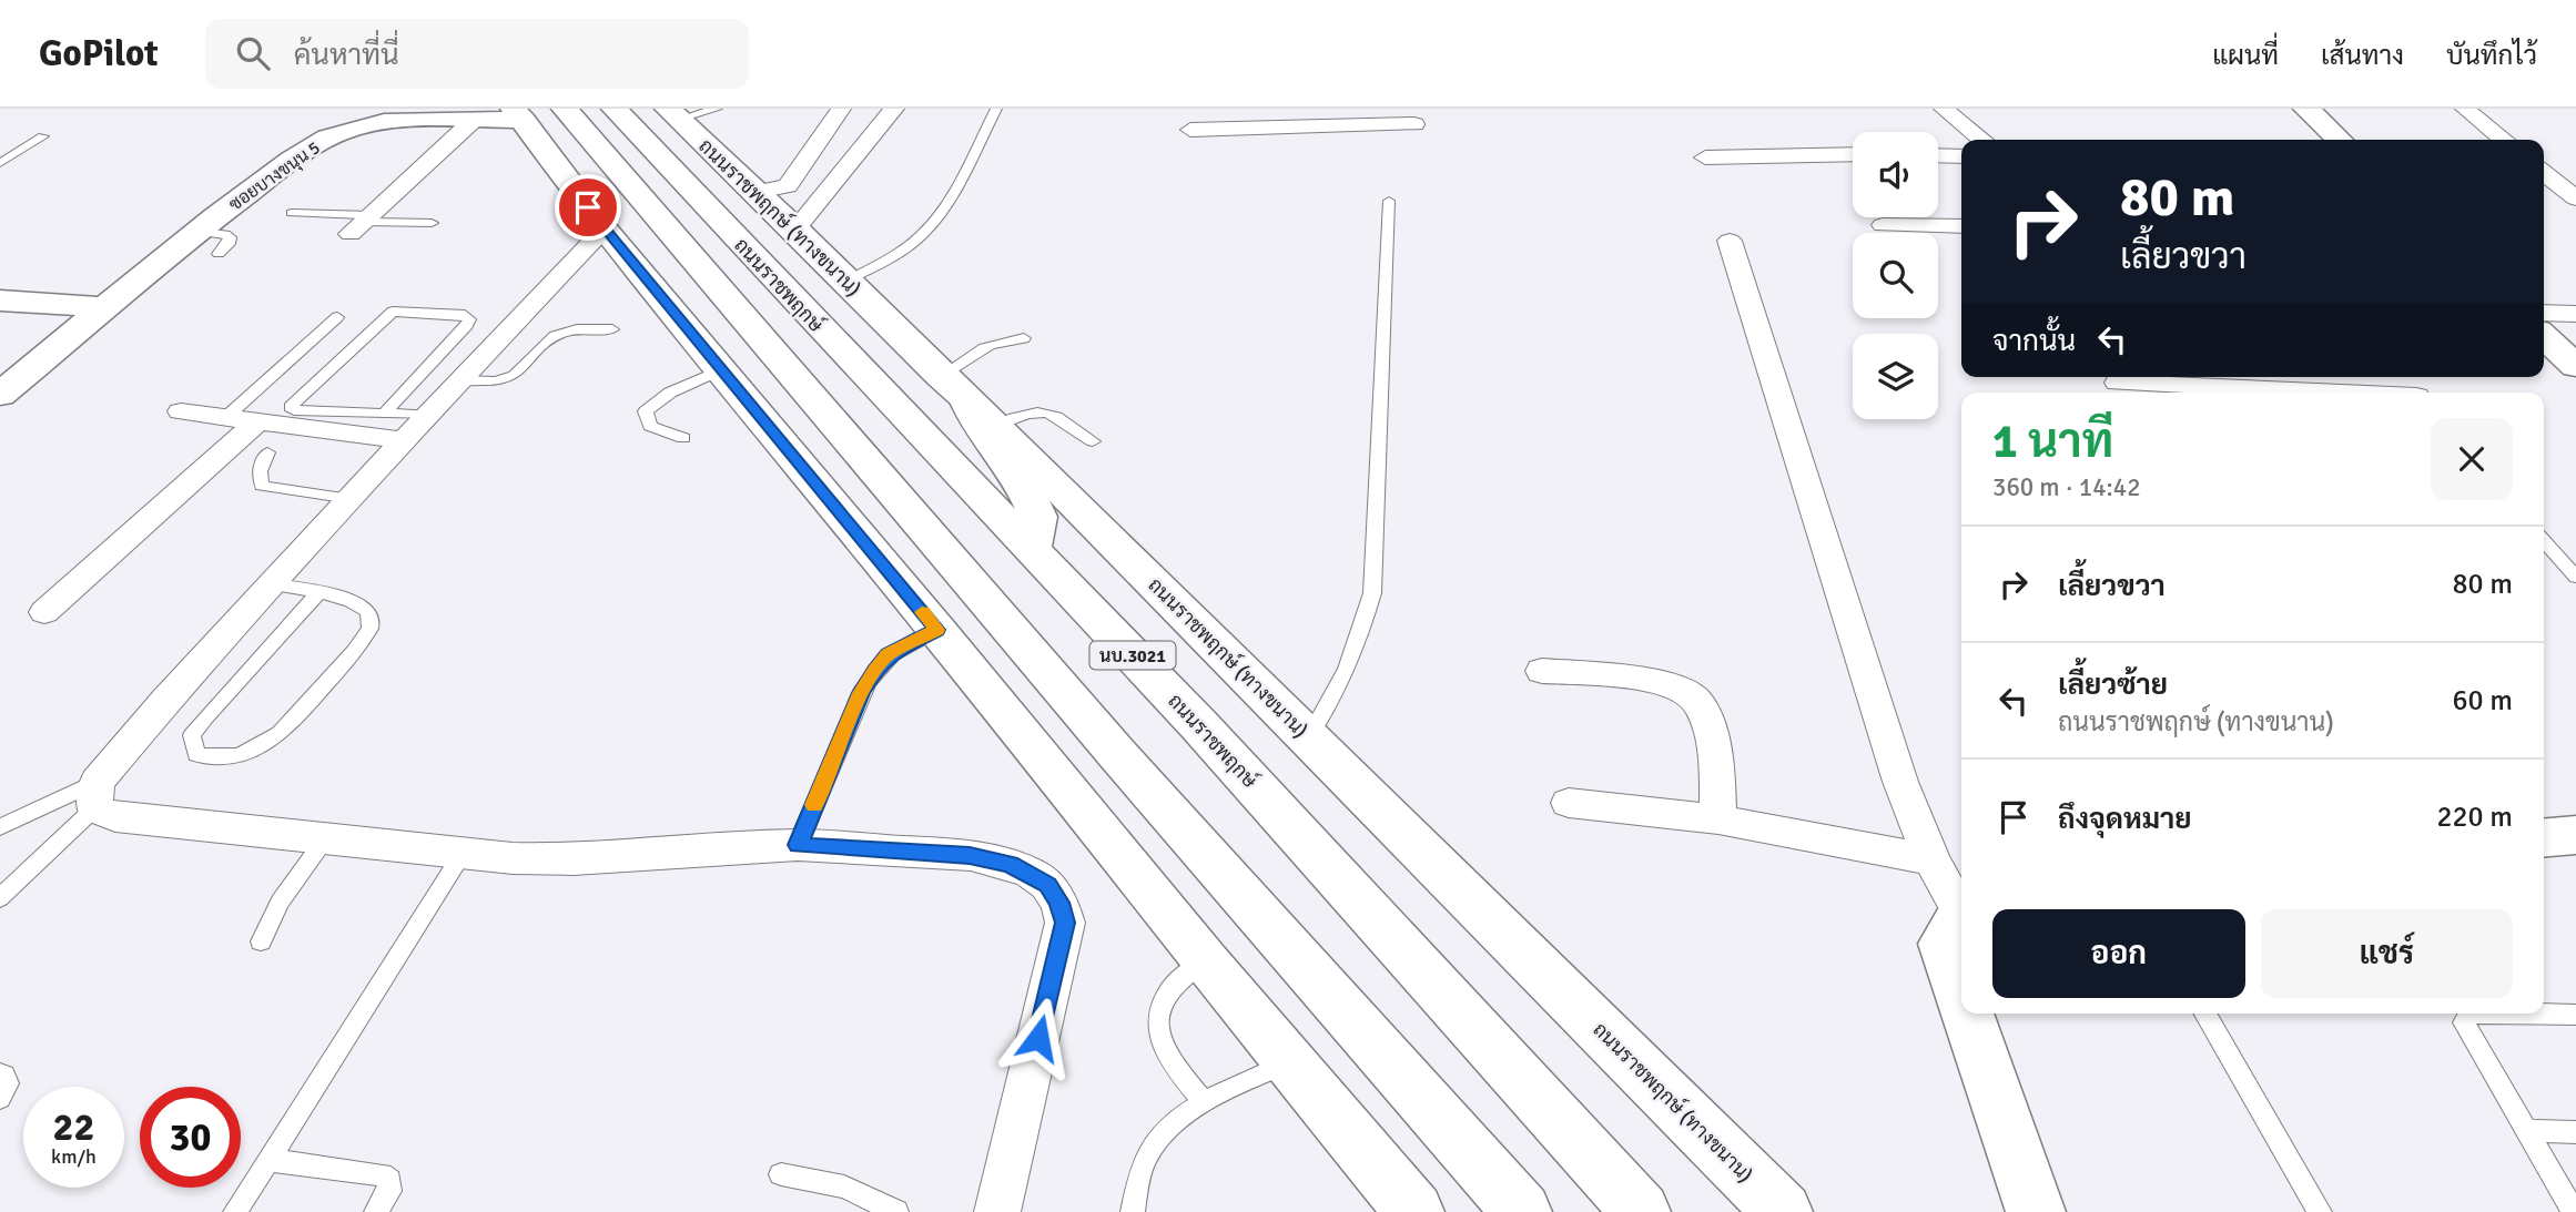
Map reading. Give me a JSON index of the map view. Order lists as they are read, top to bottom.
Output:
{
  "streets": {
    "main road": [
      "ซอยบางขนุน 5",
      "ถนนราชพฤกษ์ (ทางขนาน)",
      "ถนนราชพฤกษ์",
      "นบ.3021"
    ]
  },
  "page": {
    "header": "GoPilot",
    "search": "ค้นหาที่นี่",
    "nav": ["แผนที่", "เส้นทาง", "บันทึกไว้"],
    "turn": ["80 m", "เลี้ยวขวา"],
    "then": "จากนั้น",
    "heading": ["1 นาที", "360 m · 14:42"],
    "list": [
      {
        "name": "เลี้ยวขวา",
        "value": "80 m"
      },
      {
        "name": "เลี้ยวซ้าย",
        "note": "ถนนราชพฤกษ์ (ทางขนาน)",
        "value": "60 m"
      },
      {
        "name": "ถึงจุดหมาย",
        "value": "220 m"
      }
    ],
    "buttons": ["ออก", "แชร์"],
    "speed": "22 km/h",
    "limit": "30"
  }
}
